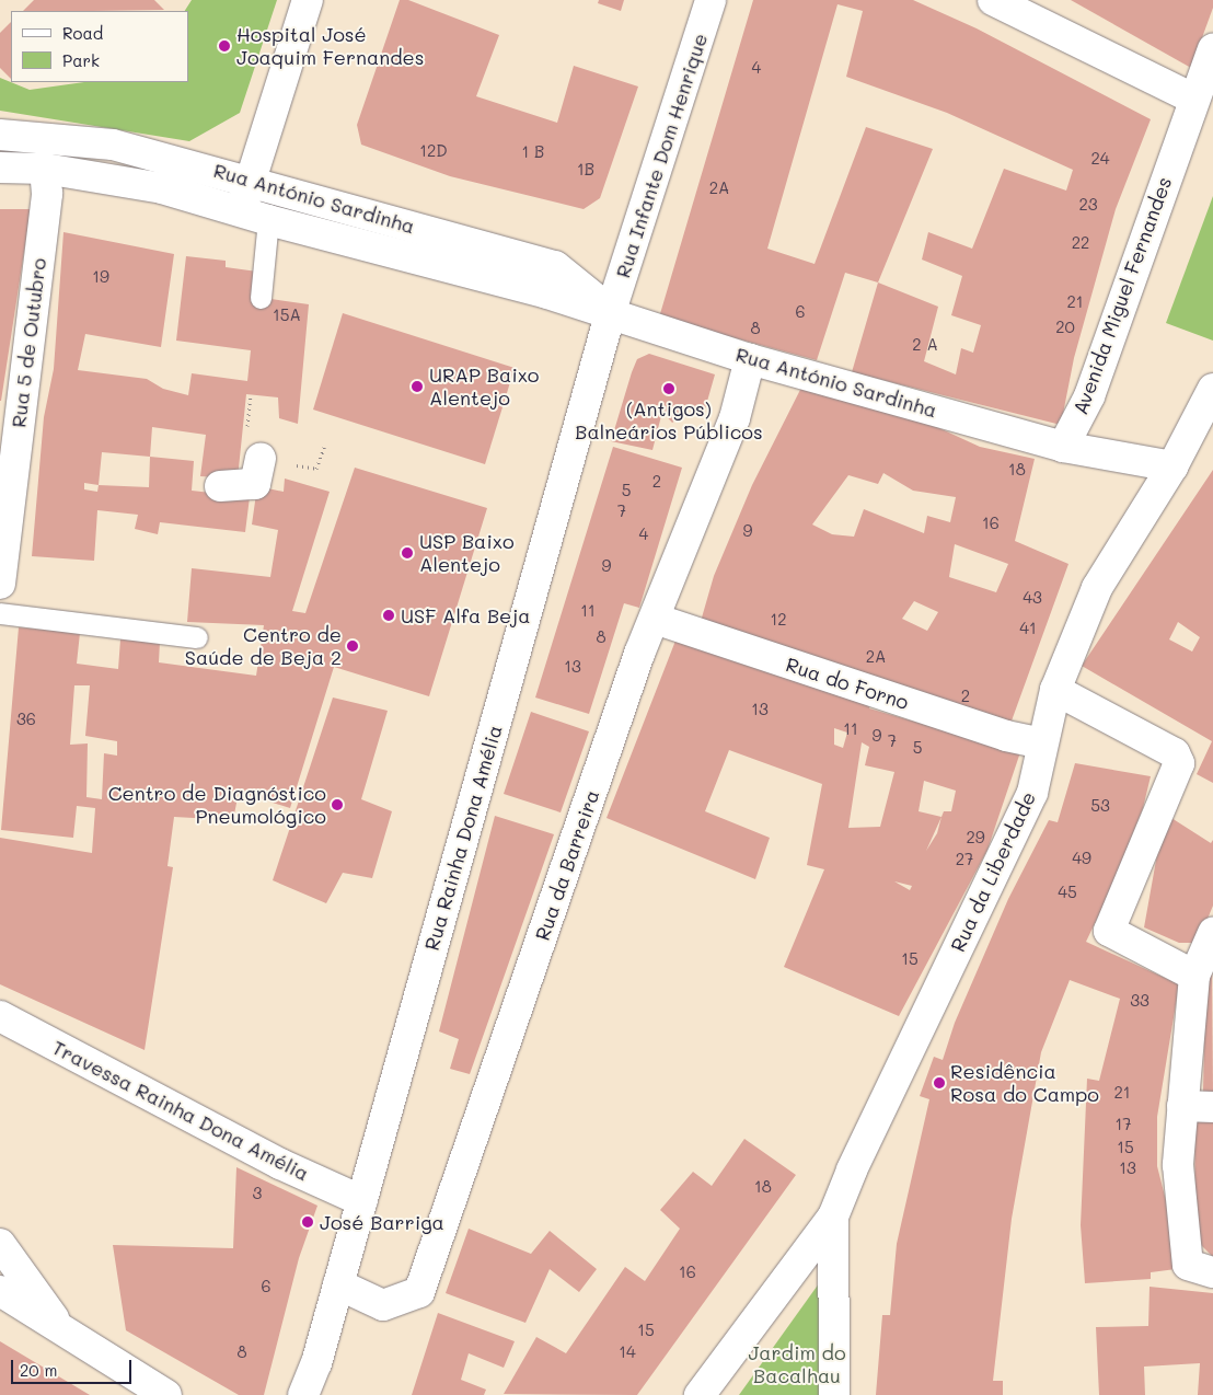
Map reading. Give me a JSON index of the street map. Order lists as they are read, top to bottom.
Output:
{
  "streets": {
    "street": [
      "Rua Infante Dom Henrique",
      "Rua António Sardinha",
      "Avenida Miguel Fernandes",
      "Rua 5 de Outubro",
      "Rua do Forno",
      "Rua Rainha Dona Amélia",
      "Rua da Barreira",
      "Rua da Liberdade",
      "Travessa Rainha Dona Amélia"
    ]
  },
  "crossings": [
    ["Rua Infante Dom Henrique", "Rua António Sardinha"],
    ["Rua Infante Dom Henrique", "Rua Rainha Dona Amélia"],
    ["Rua António Sardinha", "Avenida Miguel Fernandes"],
    ["Rua António Sardinha", "Rua 5 de Outubro"],
    ["Rua António Sardinha", "Rua Rainha Dona Amélia"],
    ["Rua António Sardinha", "Rua da Barreira"],
    ["Rua do Forno", "Rua da Barreira"],
    ["Rua do Forno", "Rua da Liberdade"],
    ["Rua Rainha Dona Amélia", "Rua da Barreira"],
    ["Rua Rainha Dona Amélia", "Travessa Rainha Dona Amélia"]
  ],
  "parks": ["Jardim do Bacalhau"],
  "places": [
    "Hospital José Joaquim Fernandes",
    "URAP Baixo Alentejo",
    "(Antigos) Balneários Públicos",
    "USP Baixo Alentejo",
    "USF Alfa Beja",
    "Centro de Saúde de Beja 2",
    "Centro de Diagnóstico Pneumológico",
    "Residência Rosa do Campo",
    "José Barriga"
  ],
  "house_numbers": [
    "4",
    "12D",
    "1 B",
    "24",
    "1B",
    "2A",
    "23",
    "22",
    "19",
    "21",
    "6",
    "15A",
    "20",
    "8",
    "2 A",
    "18",
    "2",
    "5",
    "7",
    "16",
    "9",
    "4",
    "9",
    "43",
    "11",
    "12",
    "41",
    "8",
    "2A",
    "13",
    "2",
    "13",
    "36",
    "11",
    "9",
    "7",
    "5",
    "53",
    "29",
    "49",
    "27",
    "45",
    "15",
    "33",
    "21",
    "17",
    "15",
    "13",
    "18",
    "3",
    "16",
    "6",
    "15",
    "8",
    "14"
  ],
  "legend": ["Road", "Park"],
  "scale_bar": "20 m"
}
